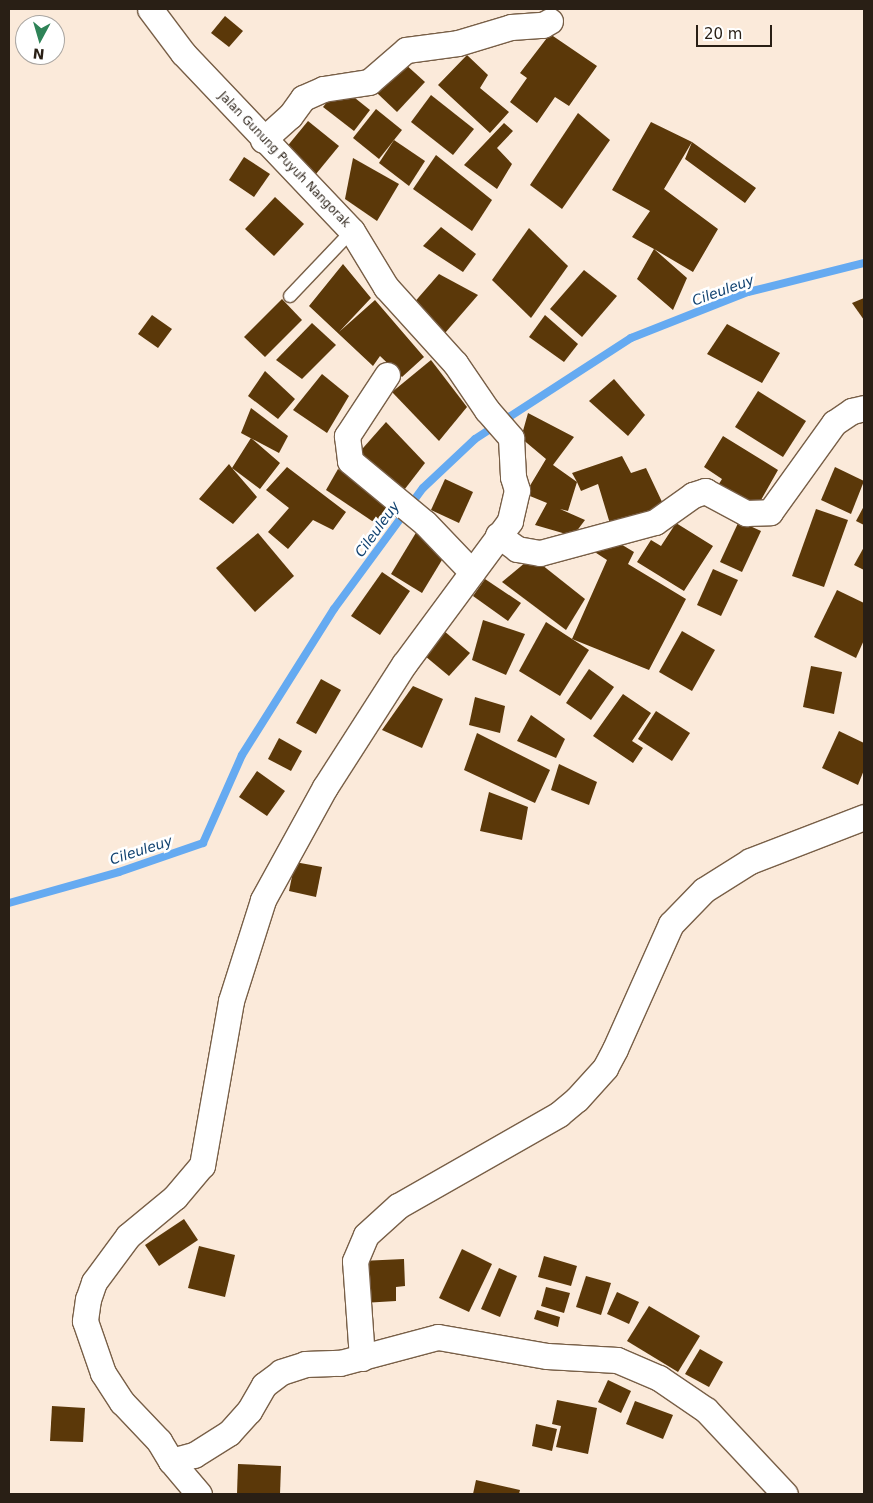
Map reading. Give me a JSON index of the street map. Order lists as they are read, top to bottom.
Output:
{
  "streets": {
    "street": ["Jalan Gunung Puyuh Nangorak"]
  },
  "water": ["Cileuleuy"],
  "scale_bar": "20 m",
  "north": "bottom"
}
